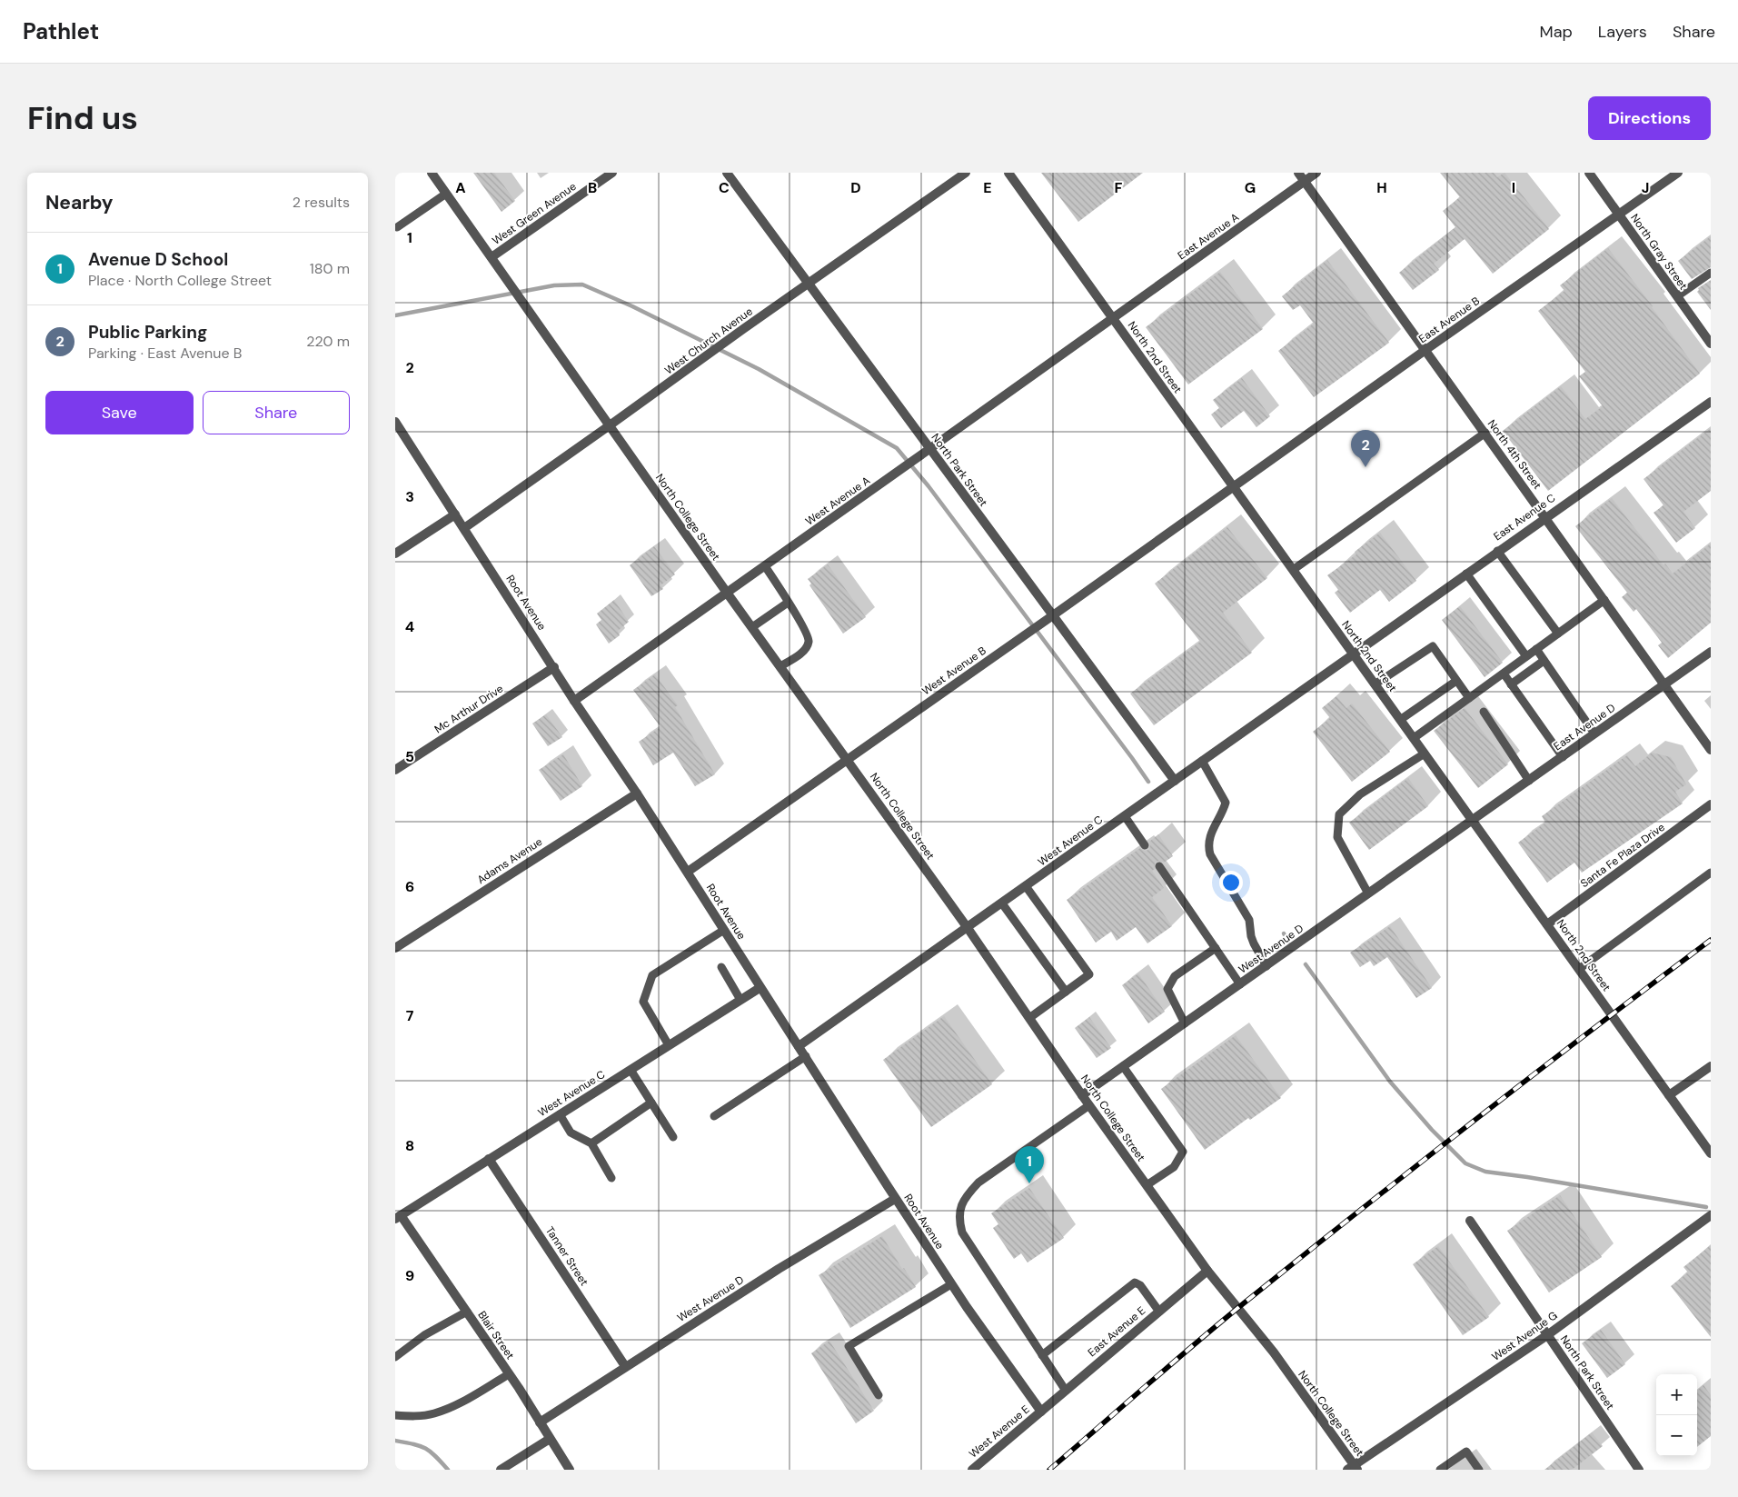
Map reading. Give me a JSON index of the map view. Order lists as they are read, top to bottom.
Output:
{
  "streets": {
    "street": [
      "West Green Avenue",
      "East Avenue A",
      "North Gray Street",
      "East Avenue B",
      "West Church Avenue",
      "North 2nd Street",
      "North 4th Street",
      "North Park Street",
      "West Avenue A",
      "North College Street",
      "East Avenue C",
      "Root Avenue",
      "West Avenue B",
      "Mc Arthur Drive",
      "East Avenue D",
      "West Avenue C",
      "Santa Fe Plaza Drive",
      "Adams Avenue",
      "West Avenue D",
      "Tanner Street",
      "East Avenue E",
      "Blair Street",
      "West Avenue G",
      "West Avenue E"
    ]
  },
  "crossings": [
    ["West Green Avenue", "North College Street"],
    ["East Avenue A", "North 2nd Street"],
    ["East Avenue A", "North 4th Street"],
    ["East Avenue A", "West Avenue A"],
    ["North Gray Street", "East Avenue B"],
    ["East Avenue B", "North 2nd Street"],
    ["East Avenue B", "North 4th Street"],
    ["East Avenue B", "West Avenue B"],
    ["West Church Avenue", "North Park Street"],
    ["West Church Avenue", "North College Street"],
    ["West Church Avenue", "Root Avenue"],
    ["North 2nd Street", "West Avenue A"],
    ["North 2nd Street", "East Avenue C"],
    ["North 2nd Street", "West Avenue B"],
    ["North 2nd Street", "East Avenue D"],
    ["North 2nd Street", "West Avenue C"],
    ["North 2nd Street", "Santa Fe Plaza Drive"],
    ["North 2nd Street", "West Avenue D"],
    ["North 4th Street", "East Avenue C"],
    ["North 4th Street", "East Avenue D"],
    ["North Park Street", "West Avenue A"],
    ["North Park Street", "West Avenue B"],
    ["North Park Street", "West Avenue C"],
    ["North Park Street", "West Avenue G"],
    ["West Avenue A", "North College Street"],
    ["West Avenue A", "Root Avenue"],
    ["North College Street", "West Avenue B"],
    ["North College Street", "West Avenue C"],
    ["North College Street", "West Avenue D"],
    ["North College Street", "East Avenue E"],
    ["North College Street", "West Avenue G"],
    ["East Avenue C", "West Avenue C"],
    ["Root Avenue", "West Avenue B"],
    ["Root Avenue", "Mc Arthur Drive"],
    ["Root Avenue", "West Avenue C"],
    ["Root Avenue", "Adams Avenue"],
    ["Root Avenue", "West Avenue D"],
    ["Root Avenue", "East Avenue E"],
    ["Root Avenue", "West Avenue E"],
    ["East Avenue D", "West Avenue D"],
    ["West Avenue C", "Tanner Street"],
    ["West Avenue C", "Blair Street"],
    ["West Avenue D", "Tanner Street"],
    ["West Avenue D", "Blair Street"],
    ["East Avenue E", "West Avenue E"]
  ],
  "page": {
    "header": "Pathlet",
    "nav": ["Map", "Layers", "Share"],
    "buttons": [
      "Directions",
      ["Save", "Share"]
    ],
    "title": "Find us",
    "heading": ["Nearby", "2 results"],
    "list": [
      {
        "mark": "1",
        "name": "Avenue D School",
        "note": "Place · North College Street",
        "value": "180 m"
      },
      {
        "mark": "2",
        "name": "Public Parking",
        "note": "Parking · East Avenue B",
        "value": "220 m"
      }
    ],
    "pins": ["2", "1"],
    "map_buttons": ["+", "−"]
  },
  "grid": {
    "columns": [
      "A",
      "B",
      "C",
      "D",
      "E",
      "F",
      "G",
      "H",
      "I",
      "J"
    ],
    "rows": [
      "1",
      "2",
      "3",
      "4",
      "5",
      "6",
      "7",
      "8",
      "9"
    ]
  }
}
